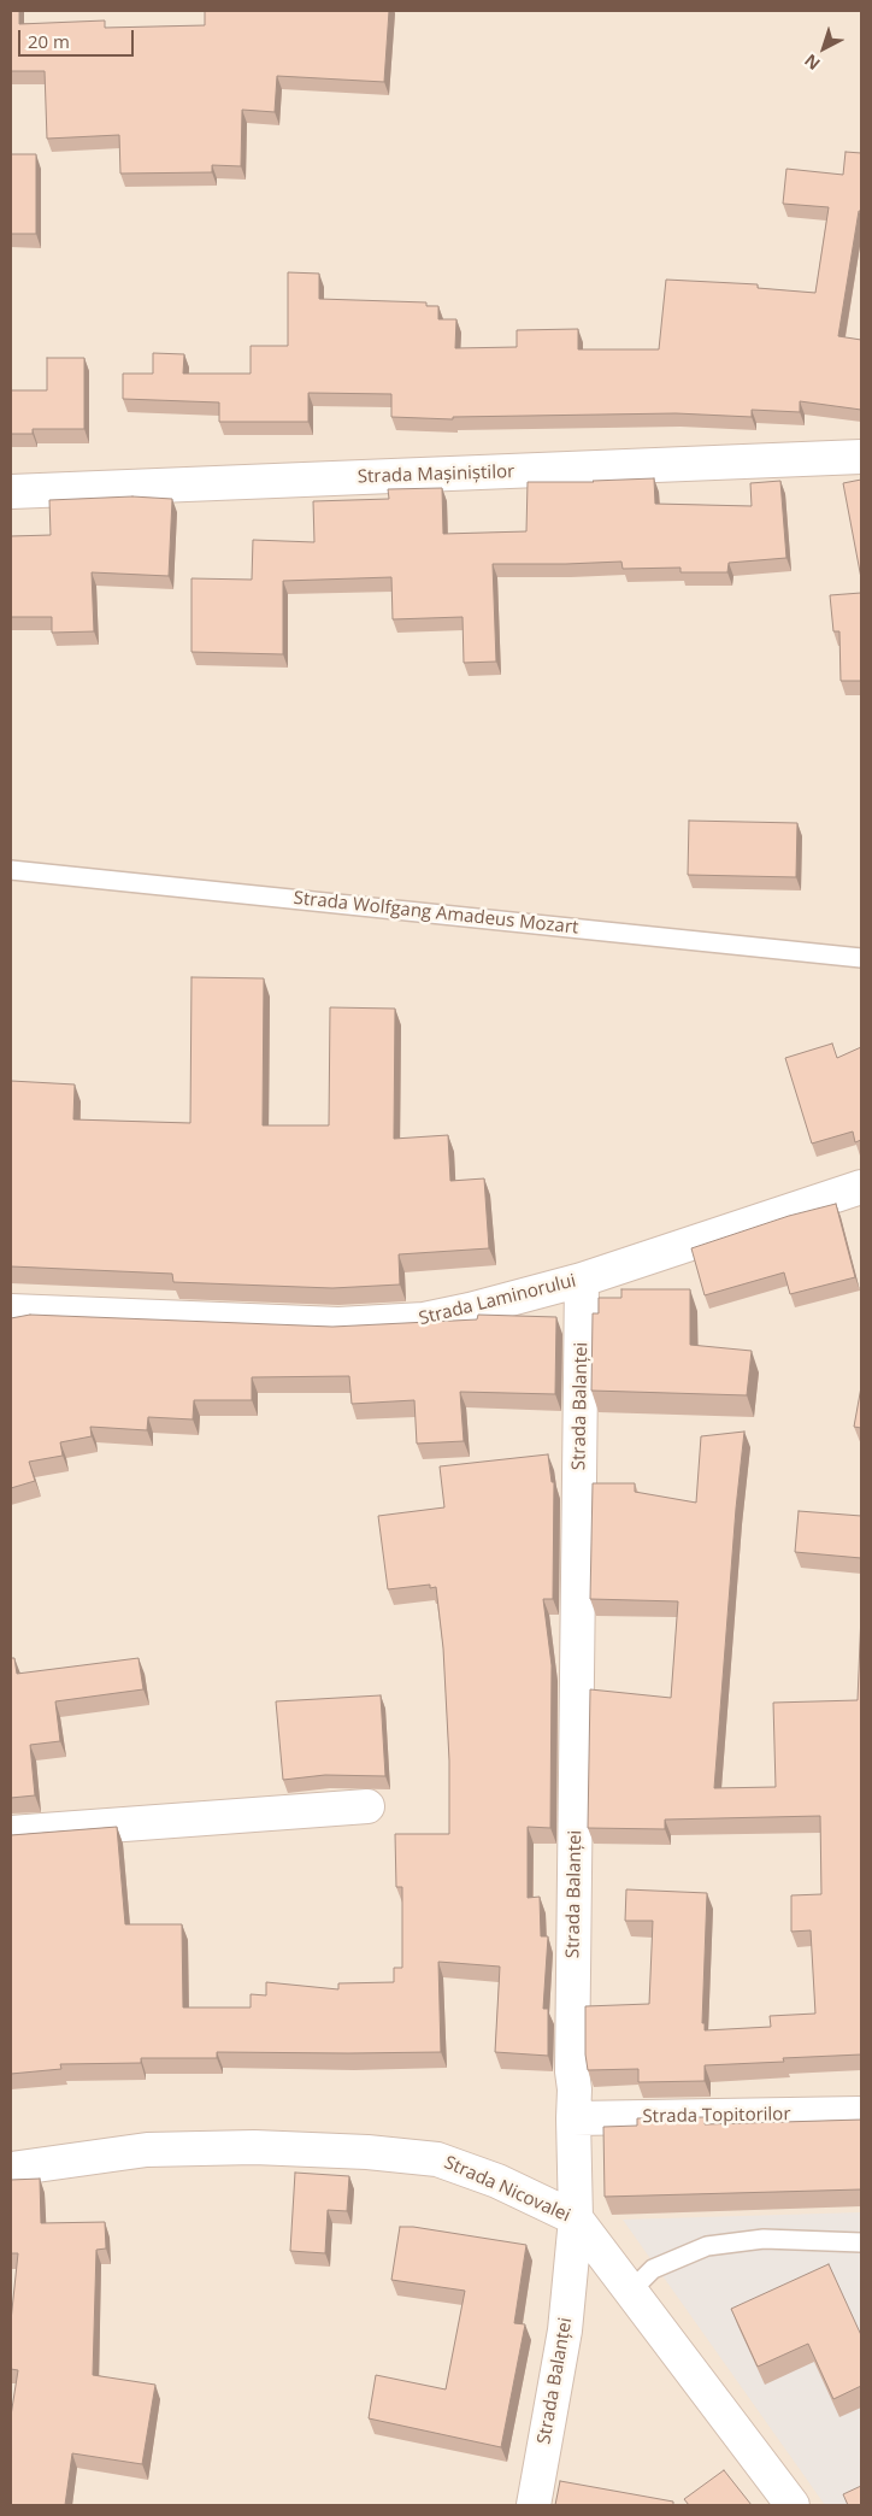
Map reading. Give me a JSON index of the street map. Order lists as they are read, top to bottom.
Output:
{
  "streets": {
    "street": [
      "Strada Mașiniștilor",
      "Strada Laminorului",
      "Strada Balanței",
      "Strada Topitorilor",
      "Strada Nicovalei"
    ],
    "lane": ["Strada Wolfgang Amadeus Mozart"]
  },
  "crossings": [
    ["Strada Laminorului", "Strada Balanței"],
    ["Strada Balanței", "Strada Topitorilor"],
    ["Strada Balanței", "Strada Nicovalei"]
  ],
  "scale_bar": "20 m",
  "north": "bottom left"
}
